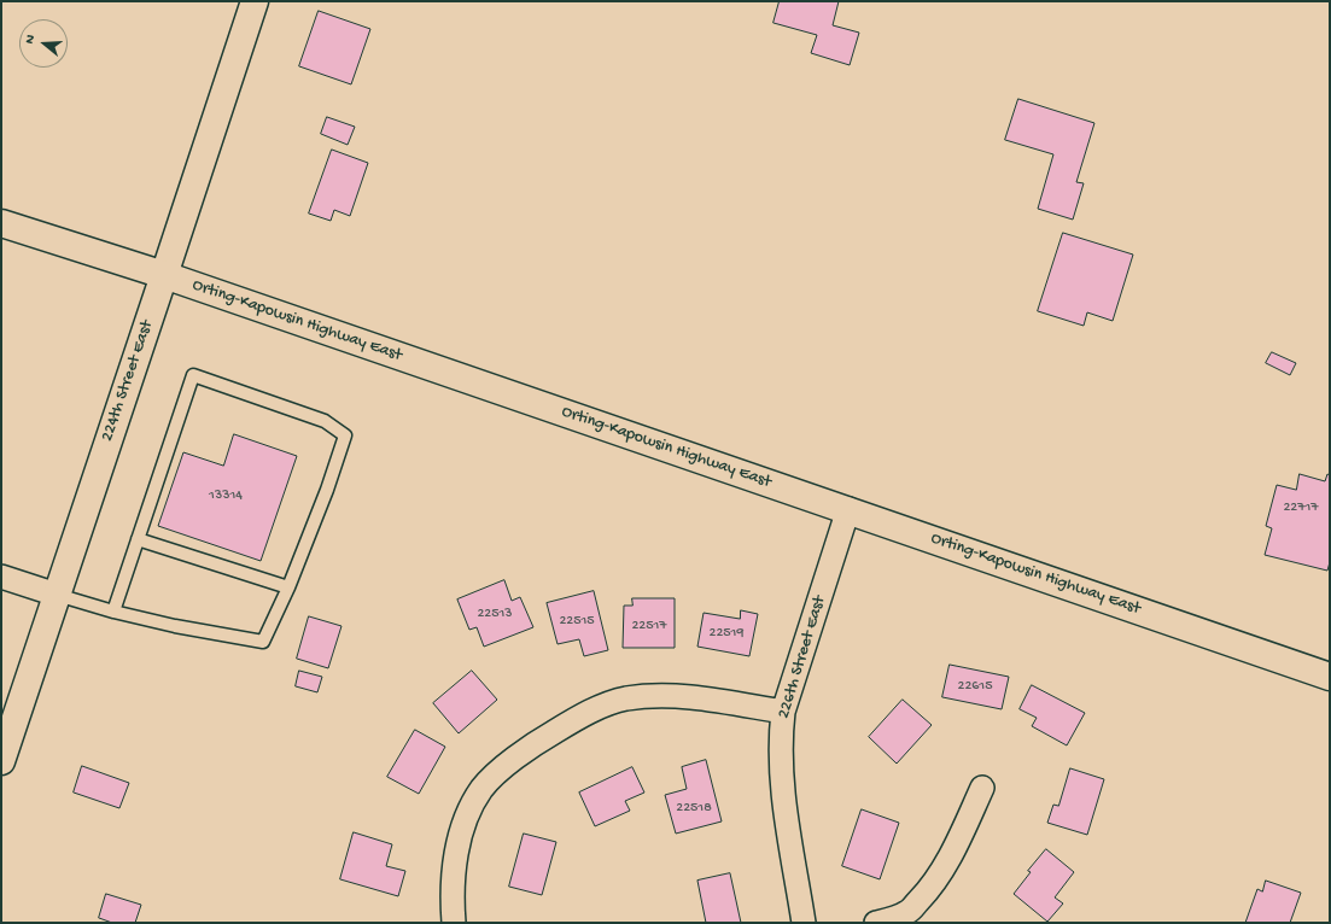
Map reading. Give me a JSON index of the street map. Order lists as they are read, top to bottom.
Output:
{
  "streets": {
    "main road": ["Orting-Kapowsin Highway East", "224th Street East"],
    "street": ["226th Street East"]
  },
  "crossings": [
    ["Orting-Kapowsin Highway East", "224th Street East"],
    ["Orting-Kapowsin Highway East", "226th Street East"]
  ],
  "house_numbers": [
    "13314",
    "22717",
    "22513",
    "22515",
    "22517",
    "22519",
    "22615",
    "22518"
  ],
  "north": "left"
}
